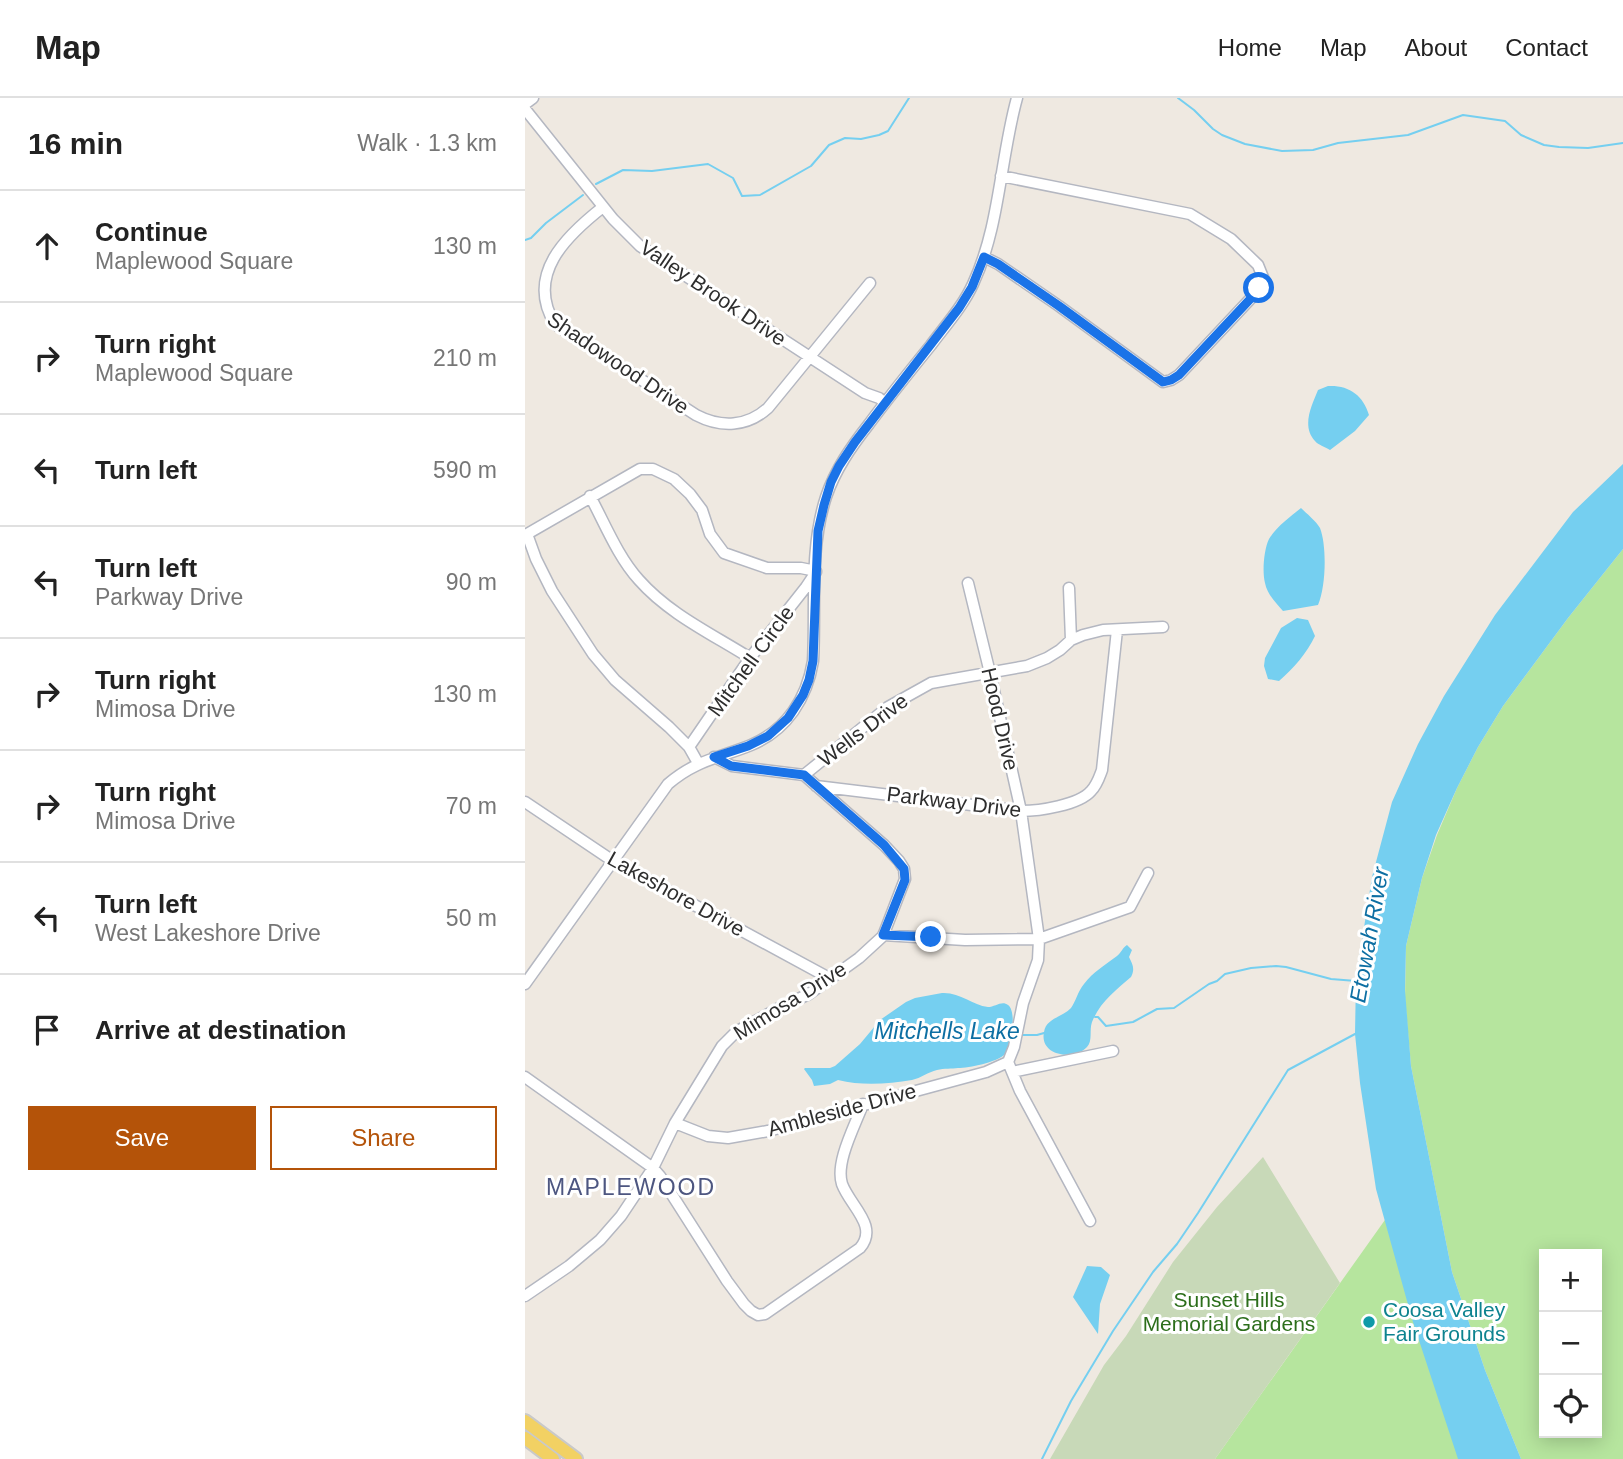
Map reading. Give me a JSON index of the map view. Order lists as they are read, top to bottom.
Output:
{
  "streets": {
    "street": [
      "Valley Brook Drive",
      "Shadowood Drive",
      "Mitchell Circle",
      "Hood Drive",
      "Wells Drive",
      "Parkway Drive",
      "Lakeshore Drive",
      "Mimosa Drive",
      "Ambleside Drive"
    ]
  },
  "crossings": [
    ["Valley Brook Drive", "Shadowood Drive"],
    ["Hood Drive", "Wells Drive"],
    ["Hood Drive", "Parkway Drive"],
    ["Wells Drive", "Parkway Drive"],
    ["Wells Drive", "Mimosa Drive"],
    ["Parkway Drive", "Mimosa Drive"],
    ["Lakeshore Drive", "Mimosa Drive"],
    ["Mimosa Drive", "Ambleside Drive"]
  ],
  "districts": ["MAPLEWOOD"],
  "water": ["Etowah River", "Mitchells Lake"],
  "parks": ["Sunset Hills Memorial Gardens"],
  "places": ["Coosa Valley Fair Grounds"],
  "page": {
    "header": "Map",
    "nav": [
      "Home",
      "Map",
      "About",
      "Contact"
    ],
    "heading": ["16 min", "Walk · 1.3 km"],
    "list": [
      ["Continue", "Maplewood Square", "130 m"],
      ["Turn right", "Maplewood Square", "210 m"],
      ["Turn left", "590 m"],
      ["Turn left", "Parkway Drive", "90 m"],
      ["Turn right", "Mimosa Drive", "130 m"],
      ["Turn right", "Mimosa Drive", "70 m"],
      ["Turn left", "West Lakeshore Drive", "50 m"],
      "Arrive at destination"
    ],
    "buttons": ["Save", "Share"],
    "map_buttons": ["+", "−"]
  }
}
